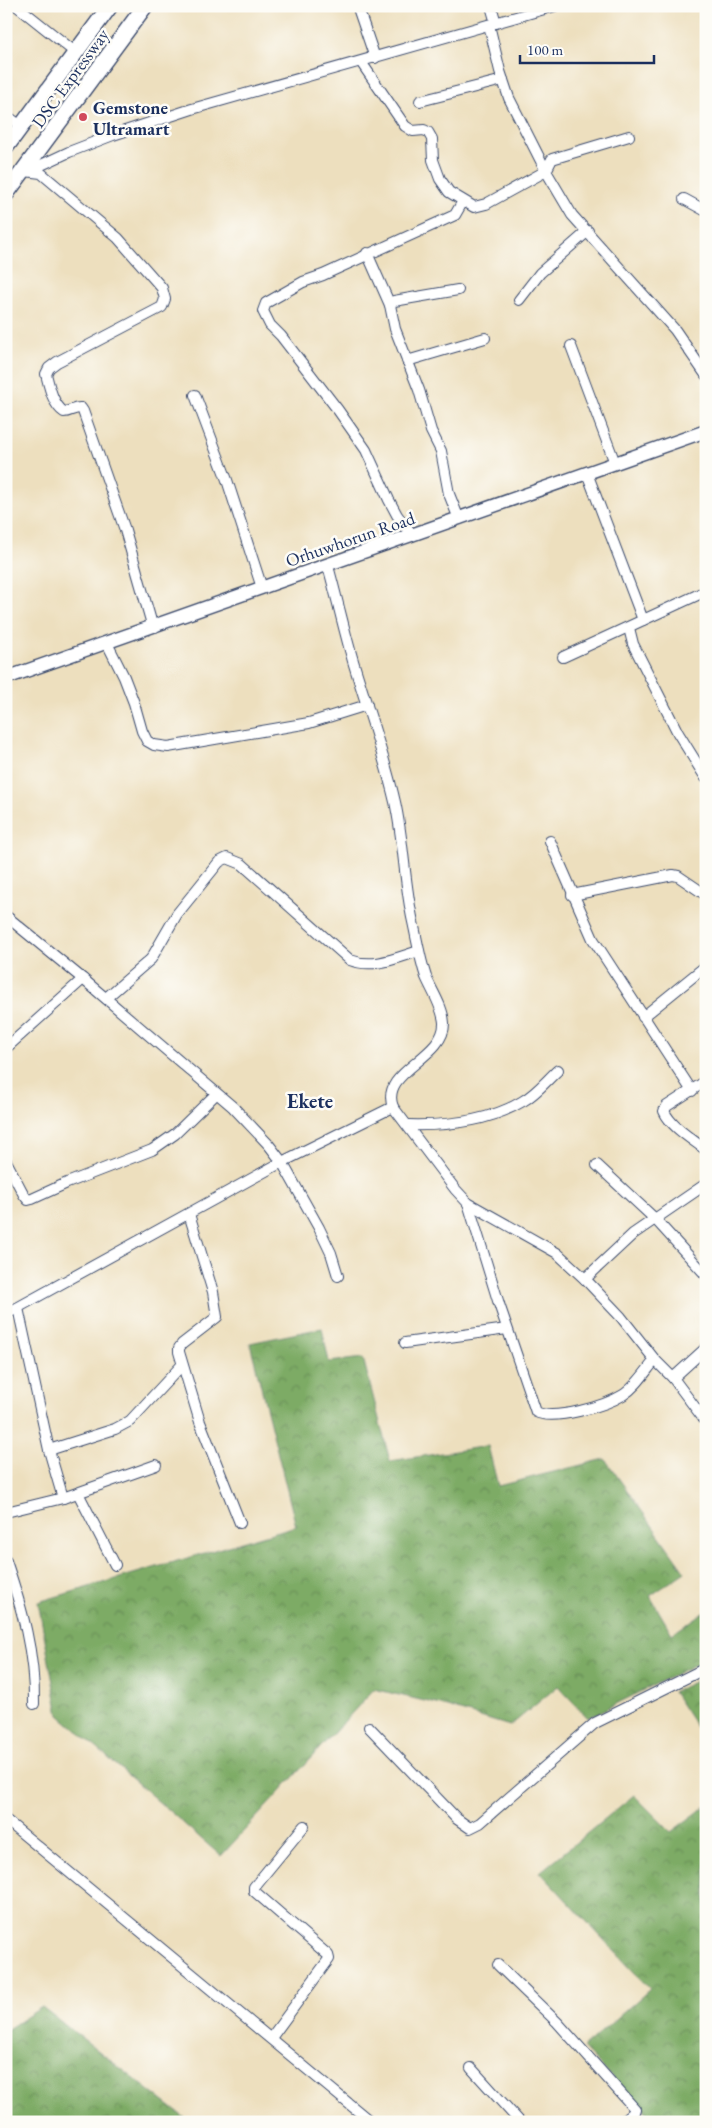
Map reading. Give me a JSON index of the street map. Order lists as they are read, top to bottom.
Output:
{
  "streets": {
    "main road": ["DSC Expressway"],
    "street": ["Orhuwhorun Road"]
  },
  "districts": ["Ekete"],
  "places": ["Gemstone Ultramart"],
  "scale_bar": "100 m"
}
